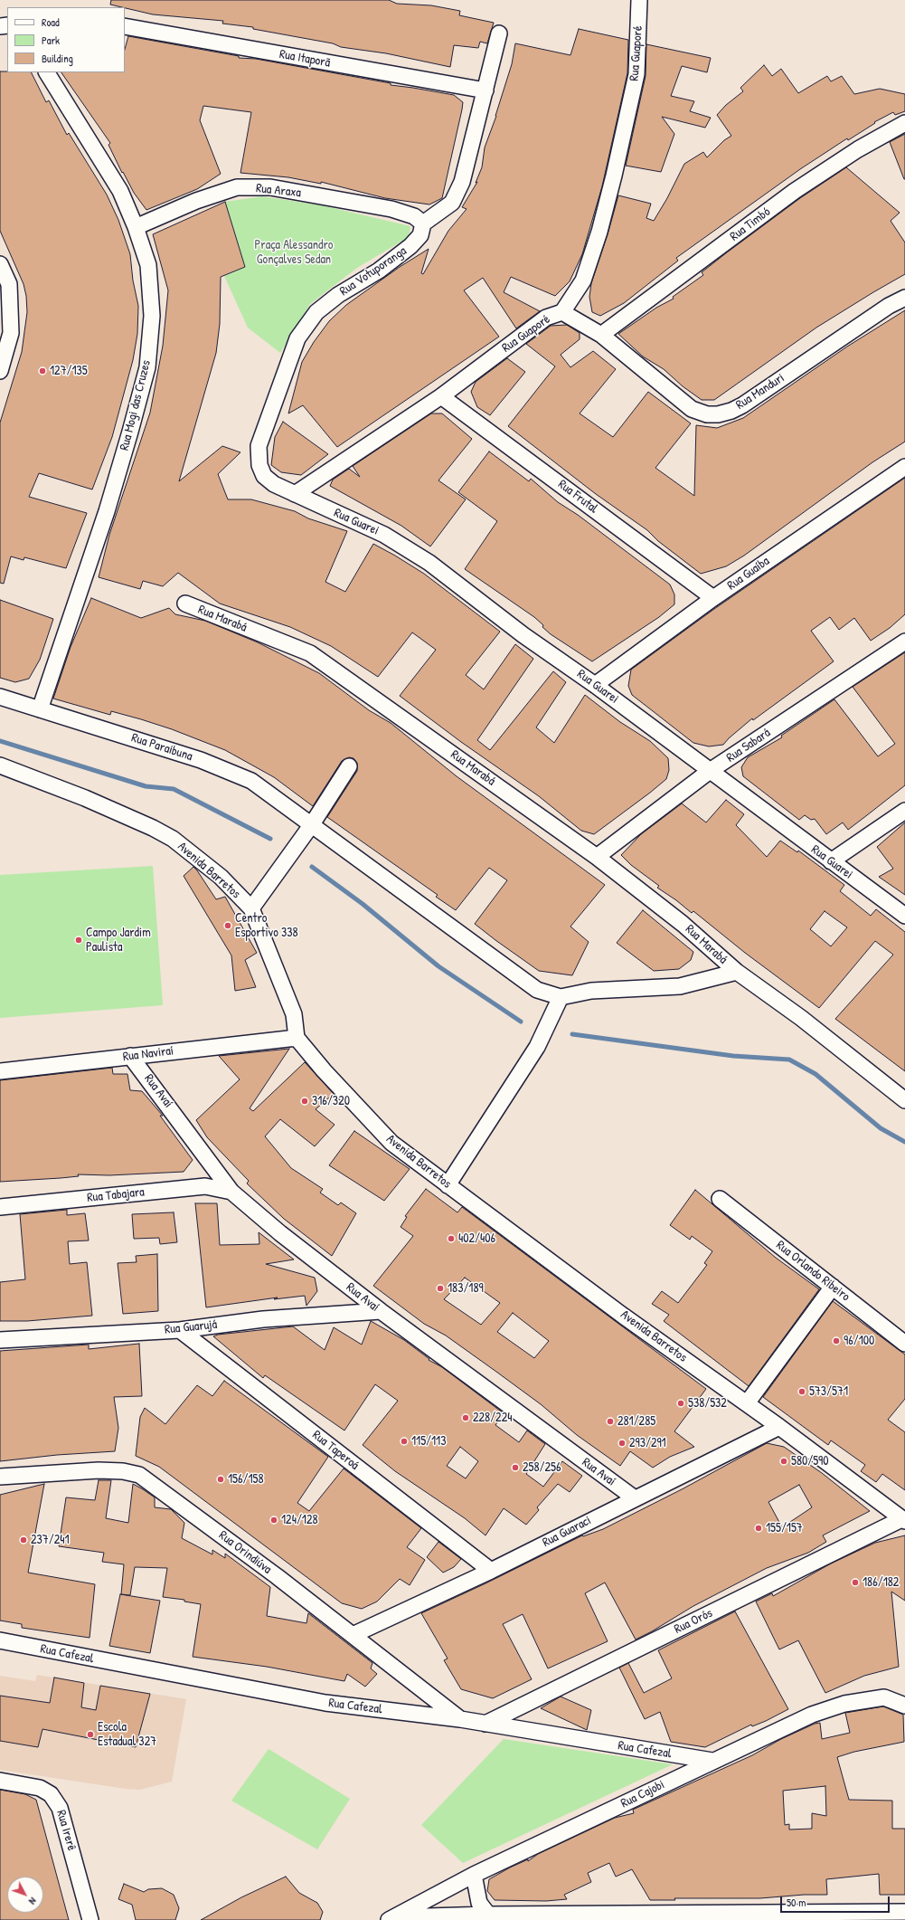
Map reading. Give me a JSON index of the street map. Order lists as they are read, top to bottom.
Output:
{
  "streets": {
    "street": [
      "Rua Guaporé",
      "Rua Itaporã",
      "Rua Araxa",
      "Rua Timbó",
      "Rua Votuporanga",
      "Rua Manduri",
      "Rua Mogi das Cruzes",
      "Rua Frutal",
      "Rua Guarei",
      "Rua Guaíba",
      "Rua Marabá",
      "Rua Sabará",
      "Rua Paraibuna",
      "Avenida Barretos",
      "Rua Naviraí",
      "Rua Avaí",
      "Rua Tabajara",
      "Rua Orlando Ribeiro",
      "Rua Guarujá",
      "Rua Taperoá",
      "Rua Guaraci",
      "Rua Orindiúva",
      "Rua Orós",
      "Rua Cafezal",
      "Rua Cajobi",
      "Rua Irerê"
    ]
  },
  "crossings": [
    ["Rua Guaporé", "Rua Manduri"],
    ["Rua Guaporé", "Rua Frutal"],
    ["Rua Guaporé", "Rua Guarei"],
    ["Rua Itaporã", "Rua Votuporanga"],
    ["Rua Araxa", "Rua Votuporanga"],
    ["Rua Araxa", "Rua Mogi das Cruzes"],
    ["Rua Timbó", "Rua Manduri"],
    ["Rua Votuporanga", "Rua Guarei"],
    ["Rua Mogi das Cruzes", "Rua Paraibuna"],
    ["Rua Frutal", "Rua Guaíba"],
    ["Rua Guarei", "Rua Guaíba"],
    ["Rua Guarei", "Rua Sabará"],
    ["Rua Marabá", "Rua Sabará"],
    ["Rua Marabá", "Rua Paraibuna"],
    ["Avenida Barretos", "Rua Naviraí"],
    ["Avenida Barretos", "Rua Guaraci"],
    ["Avenida Barretos", "Rua Orós"],
    ["Rua Naviraí", "Rua Avaí"],
    ["Rua Avaí", "Rua Tabajara"],
    ["Rua Avaí", "Rua Guarujá"],
    ["Rua Avaí", "Rua Guaraci"],
    ["Rua Guarujá", "Rua Taperoá"],
    ["Rua Taperoá", "Rua Guaraci"],
    ["Rua Guaraci", "Rua Orindiúva"],
    ["Rua Orindiúva", "Rua Cafezal"],
    ["Rua Orós", "Rua Cafezal"],
    ["Rua Cafezal", "Rua Cajobi"]
  ],
  "parks": ["Praça Alessandro Gonçalves Sedan"],
  "places": [
    "127/135",
    "Centro Esportivo 338",
    "Campo Jardim Paulista",
    "316/320",
    "402/406",
    "183/189",
    "96/100",
    "573/571",
    "538/532",
    "228/224",
    "281/285",
    "115/113",
    "293/291",
    "580/590",
    "258/256",
    "156/158",
    "124/128",
    "155/157",
    "237/241",
    "186/182",
    "Escola Estadual 327"
  ],
  "legend": ["Road", "Park", "Building"],
  "scale_bar": "50 m",
  "north": "bottom right"
}
